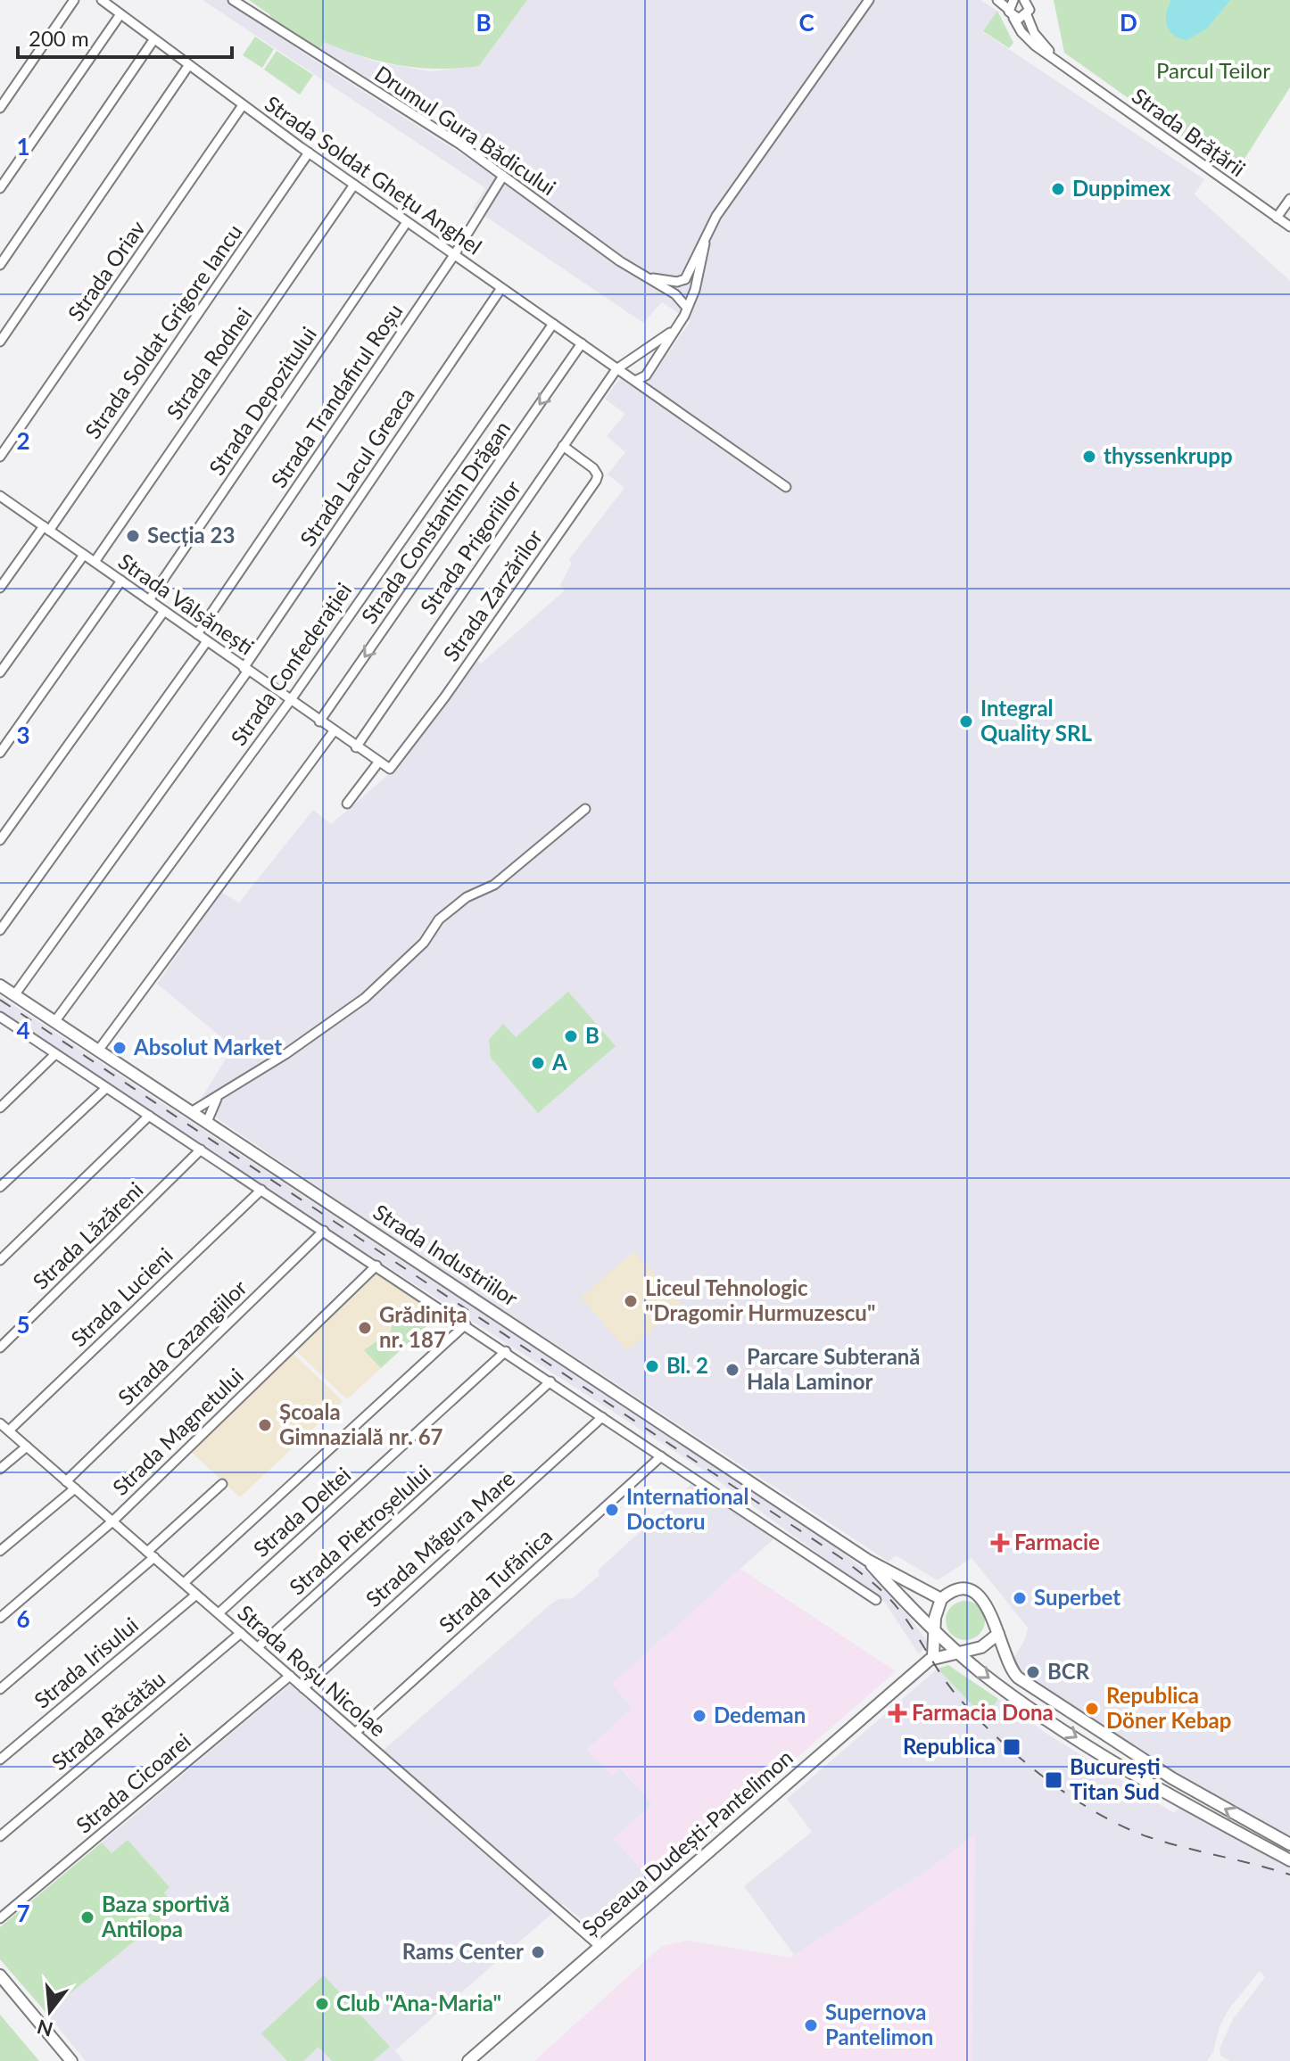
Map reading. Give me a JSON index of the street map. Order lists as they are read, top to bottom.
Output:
{
  "streets": {
    "main road": ["Strada Industriilor", "Șoseaua Dudești-Pantelimon"],
    "street": [
      "Drumul Gura Bădicului",
      "Strada Brățării",
      "Strada Soldat Ghețu Anghel",
      "Strada Oriav",
      "Strada Soldat Grigore Iancu",
      "Strada Rodnei",
      "Strada Trandafirul Roșu",
      "Strada Depozitului",
      "Strada Lacul Greaca",
      "Strada Constantin Drăgan",
      "Strada Prigoriilor",
      "Strada Zarzărilor",
      "Strada Vâlsănești",
      "Strada Confederației",
      "Strada Lăzăreni",
      "Strada Lucieni",
      "Strada Cazangiilor",
      "Strada Magnetului",
      "Strada Deltei",
      "Strada Pietroșelului",
      "Strada Măgura Mare",
      "Strada Tufănica",
      "Strada Irisului",
      "Strada Roșu Nicolae",
      "Strada Răcătău",
      "Strada Cicoarei"
    ]
  },
  "crossings": [
    ["Drumul Gura Bădicului", "Strada Trandafirul Roșu"],
    ["Strada Soldat Ghețu Anghel", "Strada Oriav"],
    ["Strada Soldat Ghețu Anghel", "Strada Soldat Grigore Iancu"],
    ["Strada Soldat Ghețu Anghel", "Strada Rodnei"],
    ["Strada Soldat Ghețu Anghel", "Strada Trandafirul Roșu"],
    ["Strada Soldat Ghețu Anghel", "Strada Depozitului"],
    ["Strada Soldat Ghețu Anghel", "Strada Lacul Greaca"],
    ["Strada Soldat Ghețu Anghel", "Strada Constantin Drăgan"],
    ["Strada Soldat Ghețu Anghel", "Strada Prigoriilor"],
    ["Strada Soldat Ghețu Anghel", "Strada Confederației"],
    ["Strada Soldat Grigore Iancu", "Strada Vâlsănești"],
    ["Strada Rodnei", "Strada Vâlsănești"],
    ["Strada Trandafirul Roșu", "Strada Vâlsănești"],
    ["Strada Depozitului", "Strada Vâlsănești"],
    ["Strada Lacul Greaca", "Strada Vâlsănești"],
    ["Strada Lacul Greaca", "Strada Industriilor"],
    ["Strada Constantin Drăgan", "Strada Vâlsănești"],
    ["Strada Prigoriilor", "Strada Zarzărilor"],
    ["Strada Prigoriilor", "Strada Vâlsănești"],
    ["Strada Zarzărilor", "Strada Vâlsănești"],
    ["Strada Vâlsănești", "Strada Confederației"],
    ["Strada Confederației", "Strada Industriilor"],
    ["Strada Lucieni", "Strada Roșu Nicolae"],
    ["Strada Cazangiilor", "Strada Roșu Nicolae"],
    ["Strada Magnetului", "Strada Roșu Nicolae"],
    ["Strada Deltei", "Strada Roșu Nicolae"],
    ["Strada Pietroșelului", "Strada Roșu Nicolae"],
    ["Strada Măgura Mare", "Strada Roșu Nicolae"],
    ["Strada Tufănica", "Strada Roșu Nicolae"],
    ["Strada Irisului", "Strada Roșu Nicolae"],
    ["Strada Roșu Nicolae", "Strada Răcătău"],
    ["Strada Roșu Nicolae", "Strada Cicoarei"],
    ["Strada Roșu Nicolae", "Șoseaua Dudești-Pantelimon"]
  ],
  "one_way": ["Strada Constantin Drăgan"],
  "parks": ["Parcul Teilor"],
  "places": {
    "other": [
      "Duppimex",
      "thyssenkrupp",
      "Secția 23",
      "Integral Quality SRL",
      "B",
      "Absolut Market",
      "A",
      "Liceul Tehnologic \"Dragomir Hurmuzescu\"",
      "Grădinița nr. 187",
      "Bl. 2",
      "Parcare Subterană Hala Laminor",
      "Școala Gimnazială nr. 67",
      "International Doctoru",
      "Superbet",
      "BCR",
      "Republica Döner Kebap",
      "Dedeman",
      "Baza sportivă Antilopa",
      "Rams Center",
      "Club \"Ana-Maria\"",
      "Supernova Pantelimon"
    ],
    "health": ["Farmacie", "Farmacia Dona"],
    "transit": ["Republica", "București Titan Sud"]
  },
  "scale_bar": "200 m",
  "north": "bottom",
  "grid": {
    "columns": ["B", "C", "D"],
    "rows": [
      "1",
      "2",
      "3",
      "4",
      "5",
      "6",
      "7"
    ]
  }
}
